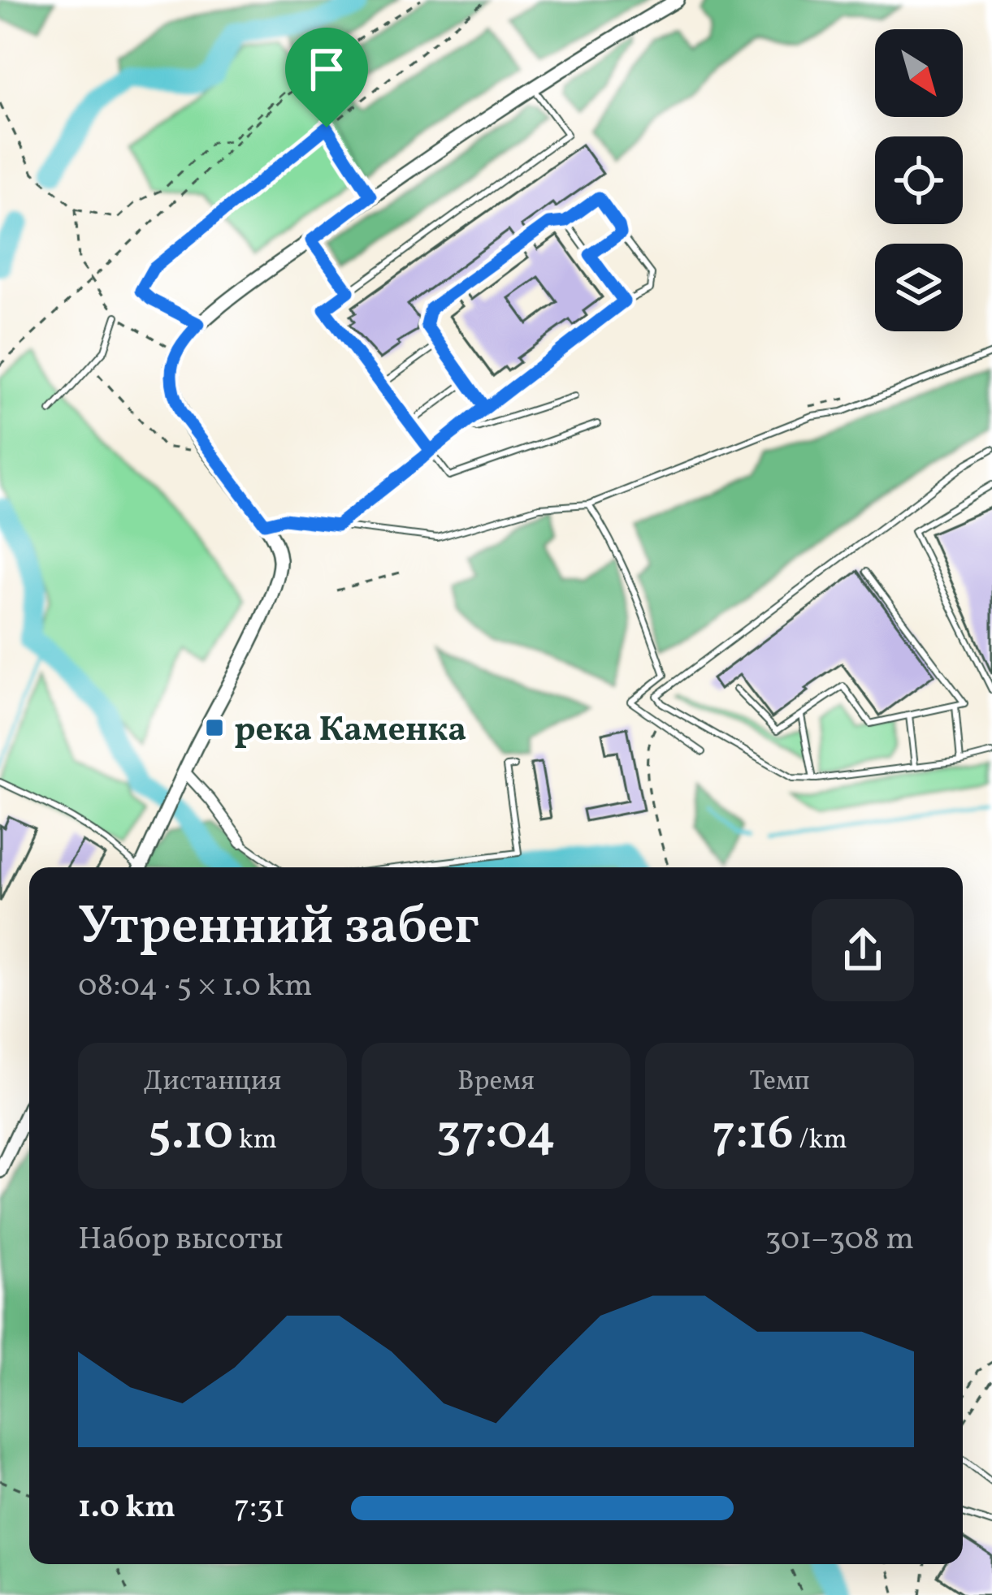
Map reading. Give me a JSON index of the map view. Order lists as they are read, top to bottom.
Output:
{
  "places": {
    "transit": ["река Каменка"]
  },
  "north": "bottom right",
  "page": {
    "heading": ["Утренний забег", "08:04 · 5 × 1.0 km"],
    "stats": [
      ["Дистанция", "5.10 km"],
      ["Время", "37:04"],
      ["Темп", "7:16 /km"]
    ],
    "chart": ["Набор высоты", "301–308 m"],
    "list": [
      {
        "name": "1.0 km",
        "note": "7:31"
      }
    ]
  }
}
